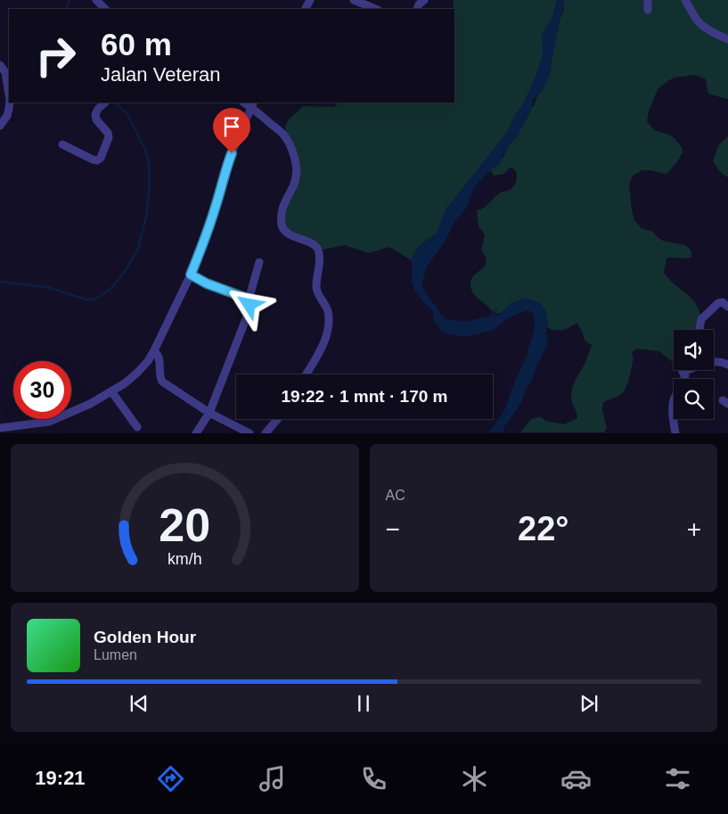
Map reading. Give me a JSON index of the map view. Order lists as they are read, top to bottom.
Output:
{
  "page": {
    "turn": ["60 m", "Jalan Veteran"],
    "limit": "30",
    "trip": "19:22 · 1 mnt · 170 m",
    "tile": "AC",
    "heat": ["−", "22°", "+"],
    "song": ["Golden Hour", "Lumen"],
    "tabs": "19:21",
    "gauge": ["20", "km/h"]
  }
}
